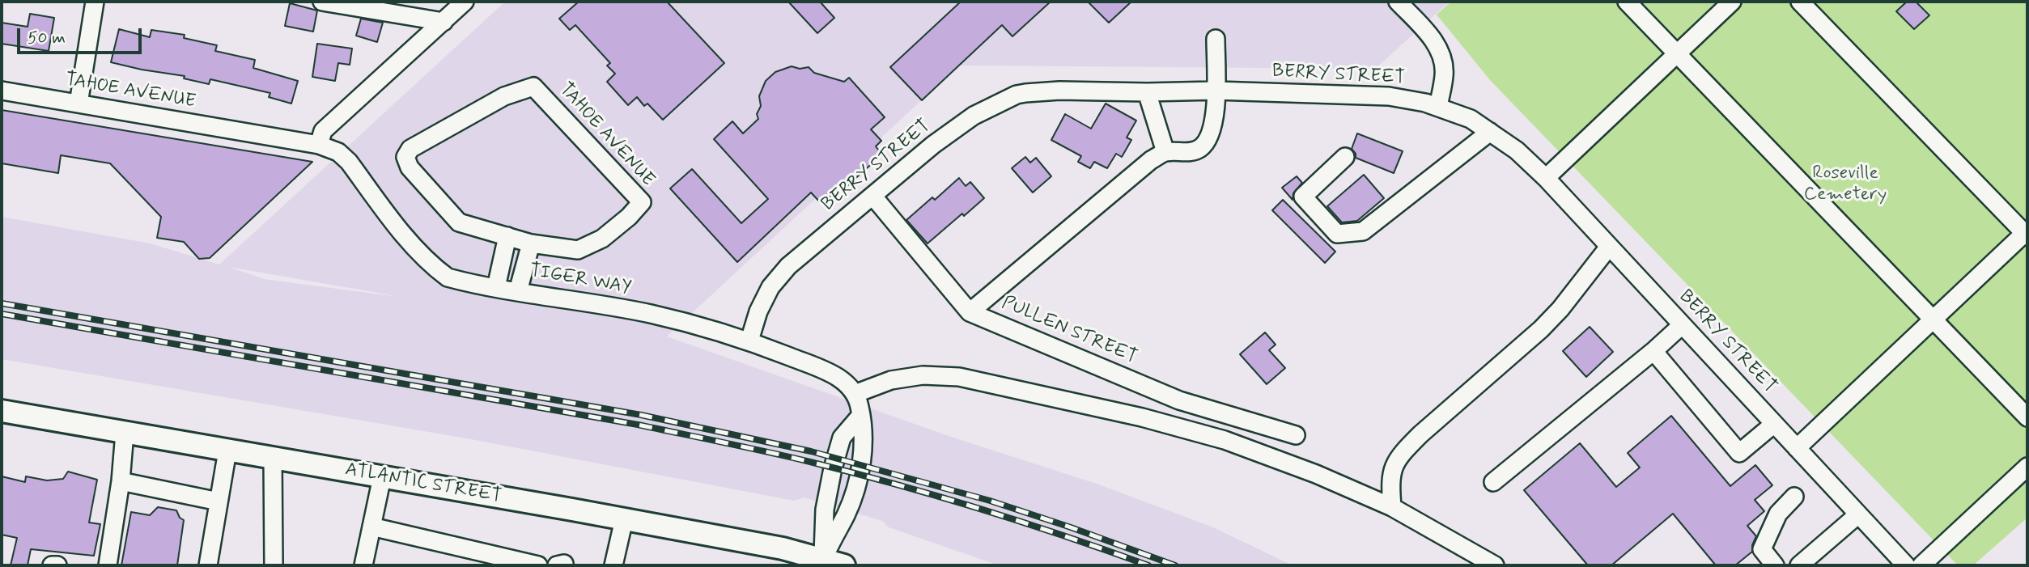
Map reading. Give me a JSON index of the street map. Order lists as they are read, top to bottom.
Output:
{
  "streets": {
    "main road": ["ATLANTIC STREET"],
    "street": [
      "BERRY STREET",
      "TAHOE AVENUE",
      "TIGER WAY",
      "PULLEN STREET"
    ]
  },
  "crossings": [
    ["BERRY STREET", "TIGER WAY"],
    ["BERRY STREET", "PULLEN STREET"],
    ["TAHOE AVENUE", "TIGER WAY"]
  ],
  "parks": ["Roseville Cemetery"],
  "scale_bar": "50 m"
}
